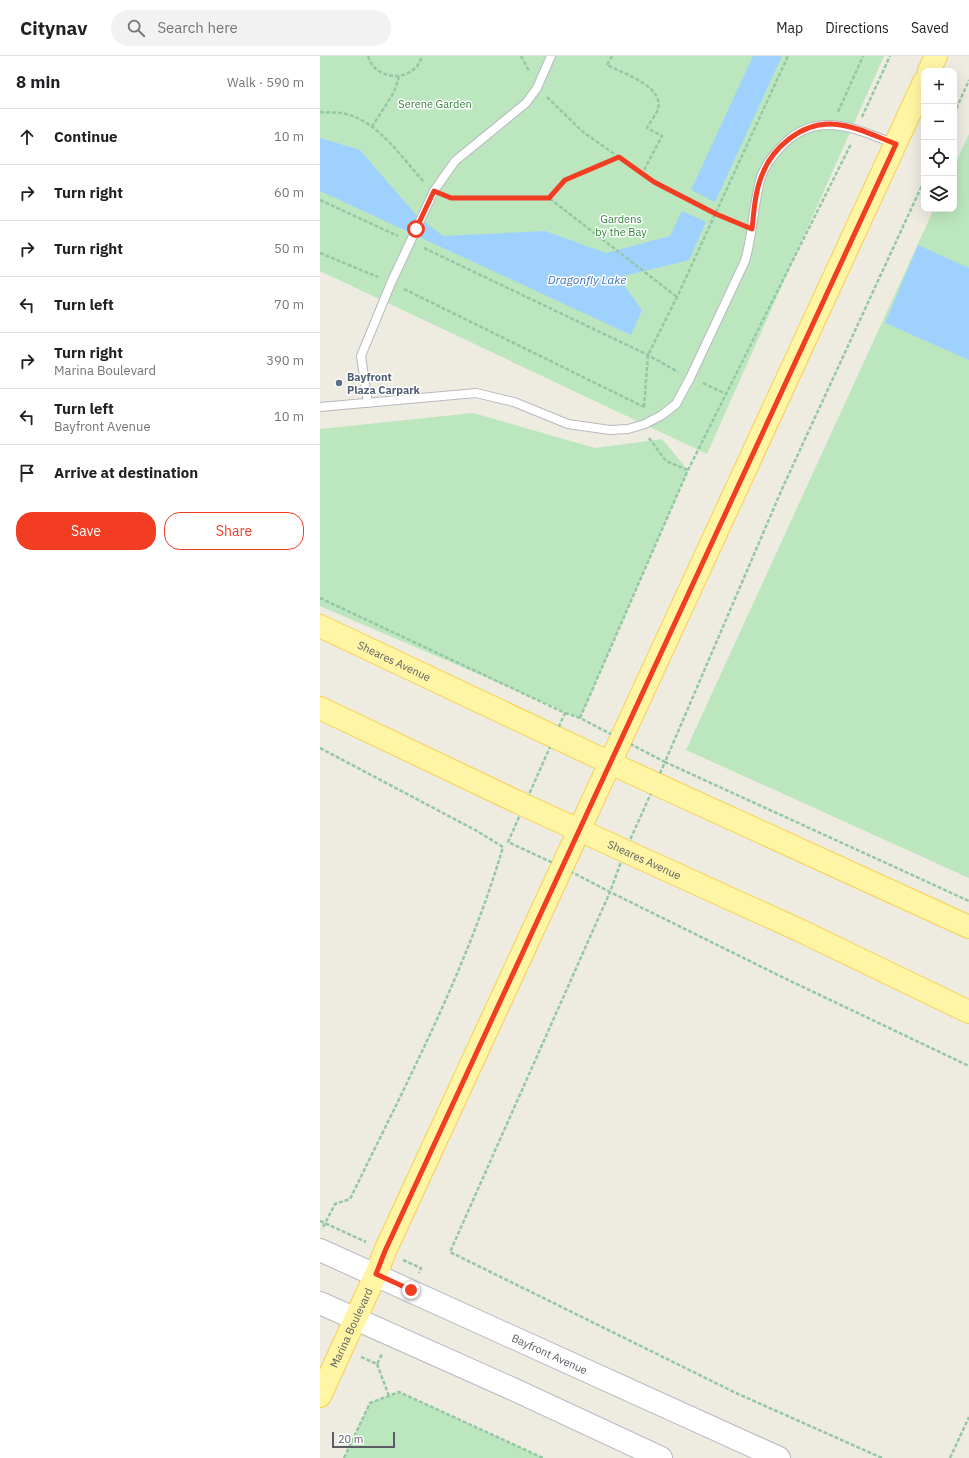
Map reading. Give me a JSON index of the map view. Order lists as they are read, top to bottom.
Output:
{
  "streets": {
    "main road": ["Sheares Avenue", "Marina Boulevard", "Bayfront Avenue"]
  },
  "crossings": [
    ["Sheares Avenue", "Marina Boulevard"],
    ["Marina Boulevard", "Bayfront Avenue"]
  ],
  "water": ["Dragonfly Lake"],
  "parks": ["Serene Garden", "Gardens by the Bay"],
  "places": ["Bayfront Plaza Carpark"],
  "scale_bar": "20 m",
  "page": {
    "header": "Citynav",
    "search": "Search here",
    "nav": ["Map", "Directions", "Saved"],
    "heading": ["8 min", "Walk · 590 m"],
    "map_buttons": ["+", "−"],
    "list": [
      ["Continue", "10 m"],
      ["Turn right", "60 m"],
      ["Turn right", "50 m"],
      ["Turn left", "70 m"],
      ["Turn right", "Marina Boulevard", "390 m"],
      ["Turn left", "Bayfront Avenue", "10 m"],
      "Arrive at destination"
    ],
    "buttons": ["Save", "Share"],
    "scale": "20 m"
  }
}
